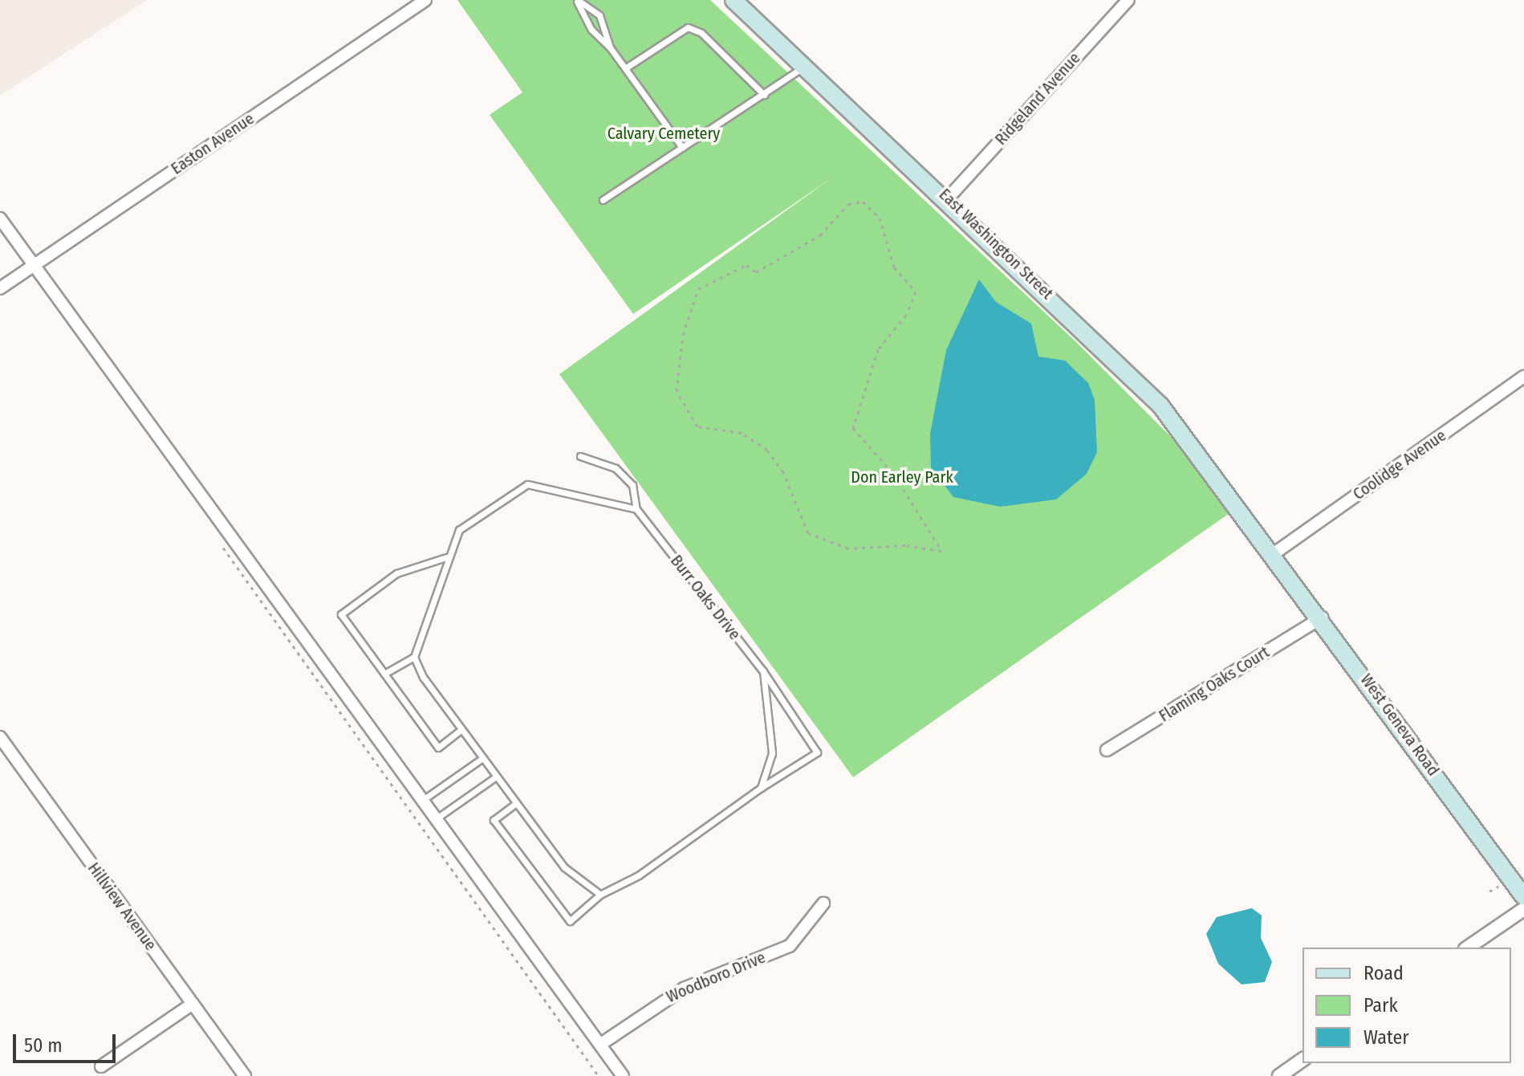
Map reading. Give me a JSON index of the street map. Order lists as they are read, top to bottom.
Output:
{
  "streets": {
    "main road": ["East Washington Street", "West Geneva Road"],
    "street": [
      "Ridgeland Avenue",
      "Easton Avenue",
      "Coolidge Avenue",
      "Flaming Oaks Court",
      "Hillview Avenue",
      "Woodboro Drive"
    ],
    "lane": ["Burr Oaks Drive"]
  },
  "crossings": [
    ["Ridgeland Avenue", "East Washington Street"],
    ["East Washington Street", "Coolidge Avenue"],
    ["East Washington Street", "West Geneva Road"],
    ["Coolidge Avenue", "West Geneva Road"],
    ["Flaming Oaks Court", "West Geneva Road"]
  ],
  "parks": ["Calvary Cemetery", "Don Earley Park"],
  "legend": ["Road", "Park", "Water"],
  "scale_bar": "50 m"
}
